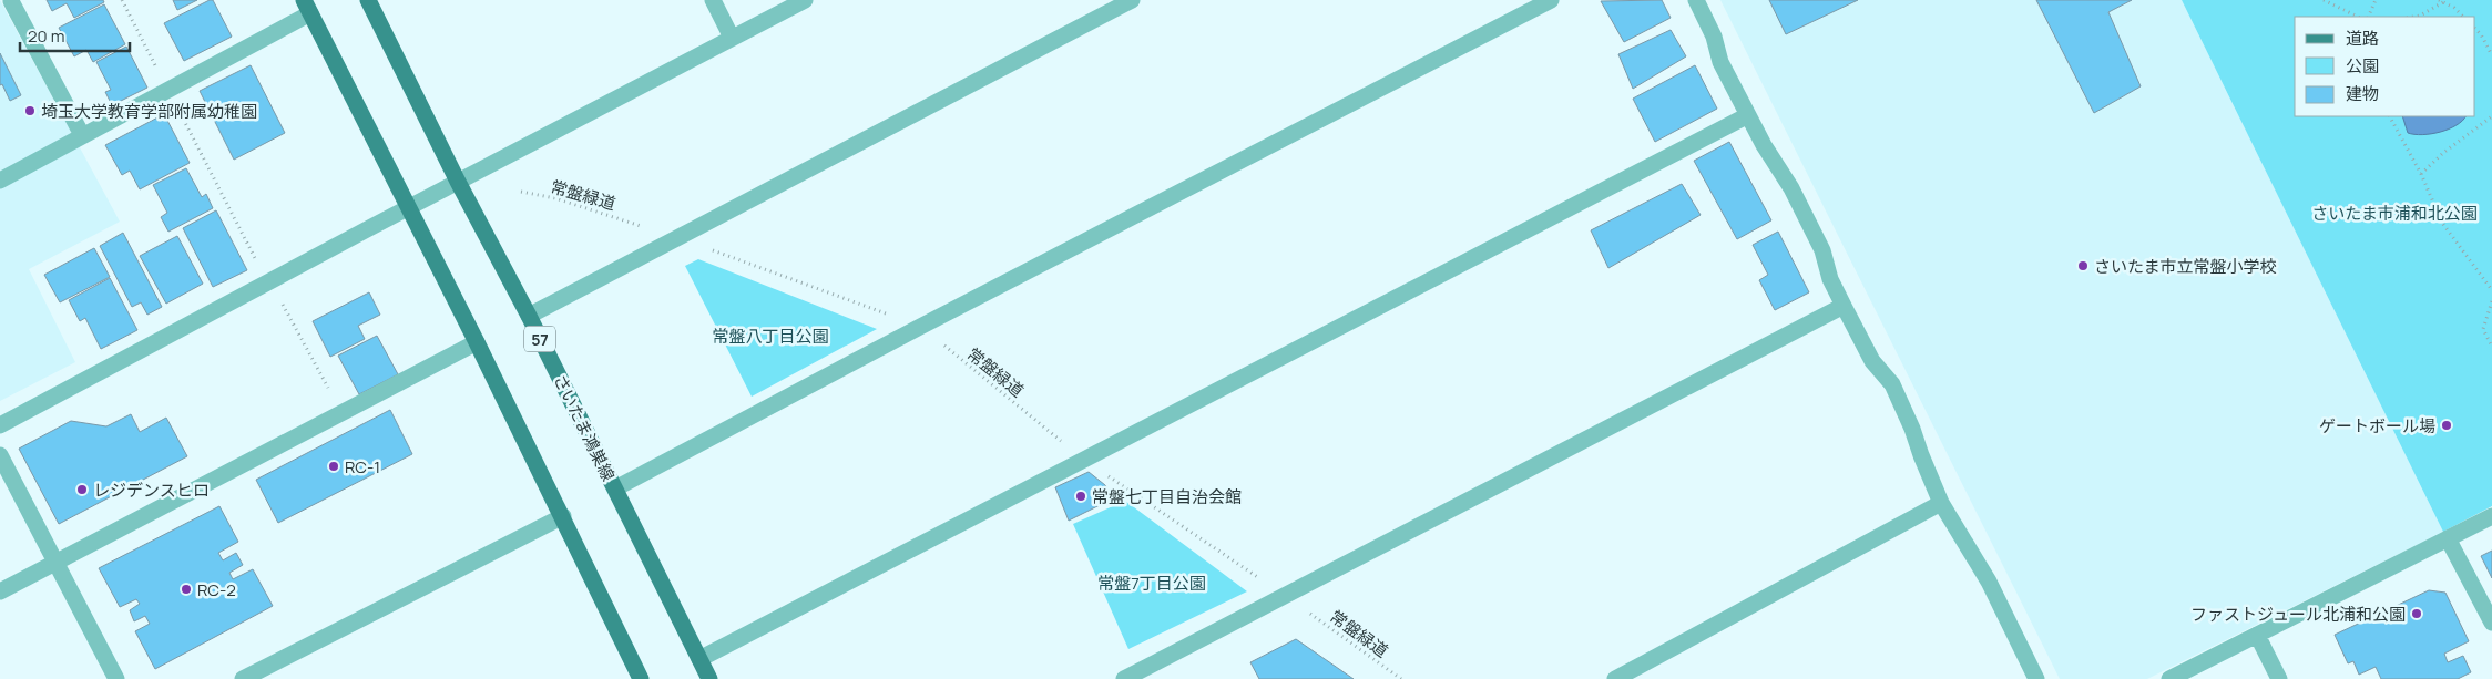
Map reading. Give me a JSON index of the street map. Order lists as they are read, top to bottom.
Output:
{
  "streets": {
    "main road": ["57", "さいたま鴻巣線"],
    "path": ["常盤緑道"]
  },
  "parks": ["さいたま市浦和北公園", "常盤八丁目公園", "常盤7丁目公園"],
  "places": [
    "埼玉大学教育学部附属幼稚園",
    "さいたま市立常盤小学校",
    "ゲートボール場",
    "RC-1",
    "レジデンスヒロ",
    "常盤七丁目自治会館",
    "RC-2",
    "ファストジュール北浦和公園"
  ],
  "legend": ["道路", "公園", "建物"],
  "scale_bar": "20 m"
}
